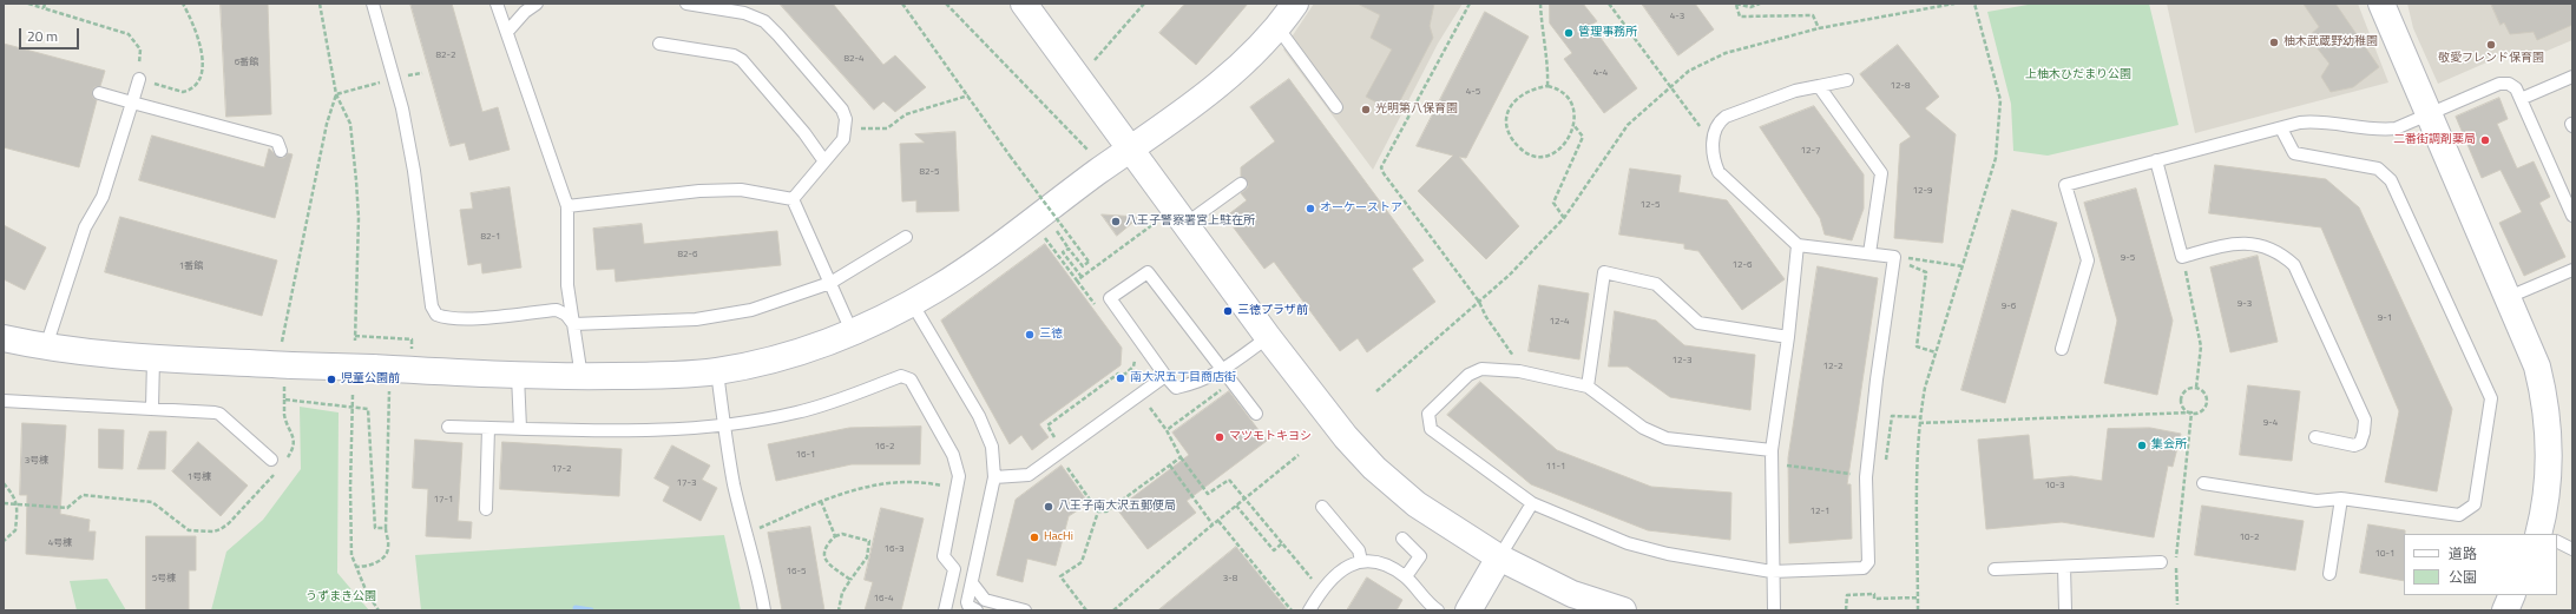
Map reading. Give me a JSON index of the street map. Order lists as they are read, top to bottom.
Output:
{
  "parks": ["上柚木ひだまり公園", "うずまき公園"],
  "places": [
    "管理事務所",
    "柚木武蔵野幼稚園",
    "敬愛フレンド保育園",
    "光明第八保育園",
    "二番街調剤薬局",
    "オーケーストア",
    "八王子警察署宮上駐在所",
    "三徳プラザ前",
    "三徳",
    "南大沢五丁目商店街",
    "児童公園前",
    "マツモトキヨシ",
    "集会所",
    "八王子南大沢五郵便局",
    "HacHi"
  ],
  "house_numbers": [
    "4-3",
    "82-2",
    "82-4",
    "6番館",
    "4-4",
    "12-8",
    "4-5",
    "12-7",
    "82-5",
    "12-9",
    "12-5",
    "82-1",
    "82-6",
    "9-5",
    "12-6",
    "1番館",
    "9-3",
    "9-6",
    "9-1",
    "12-4",
    "12-3",
    "12-2",
    "9-4",
    "16-2",
    "16-1",
    "3号棟",
    "11-1",
    "17-2",
    "1号棟",
    "17-3",
    "10-3",
    "17-1",
    "12-1",
    "10-2",
    "4号棟",
    "16-3",
    "10-1",
    "16-5",
    "5号棟",
    "3-8",
    "16-4"
  ],
  "legend": ["道路", "公園"],
  "scale_bar": "20 m"
}
